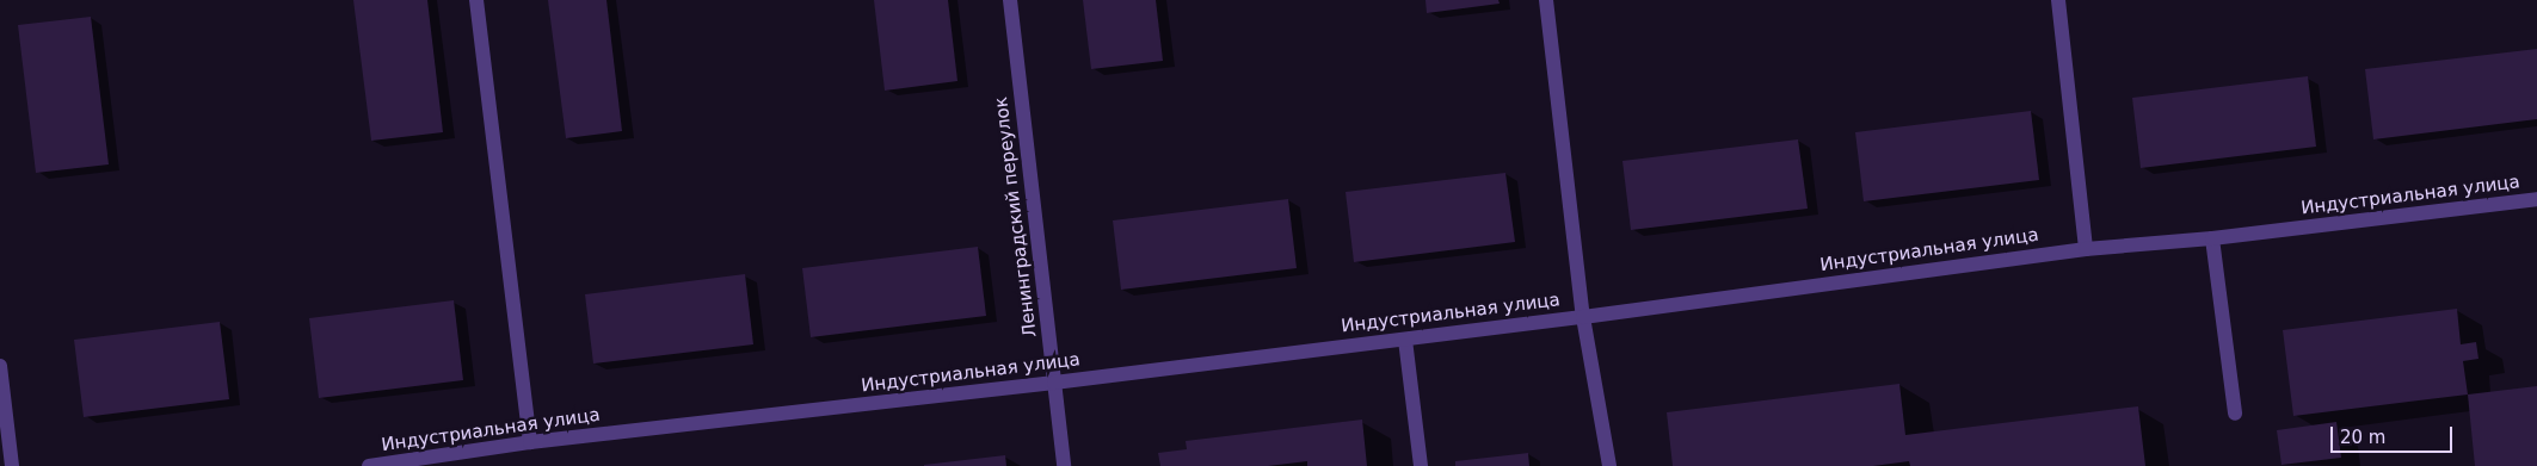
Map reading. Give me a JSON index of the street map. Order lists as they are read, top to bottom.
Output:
{
  "streets": {
    "street": ["Индустриальная улица", "Ленинградский переулок"]
  },
  "crossings": [
    ["Индустриальная улица", "Ленинградский переулок"]
  ],
  "scale_bar": "20 m"
}
